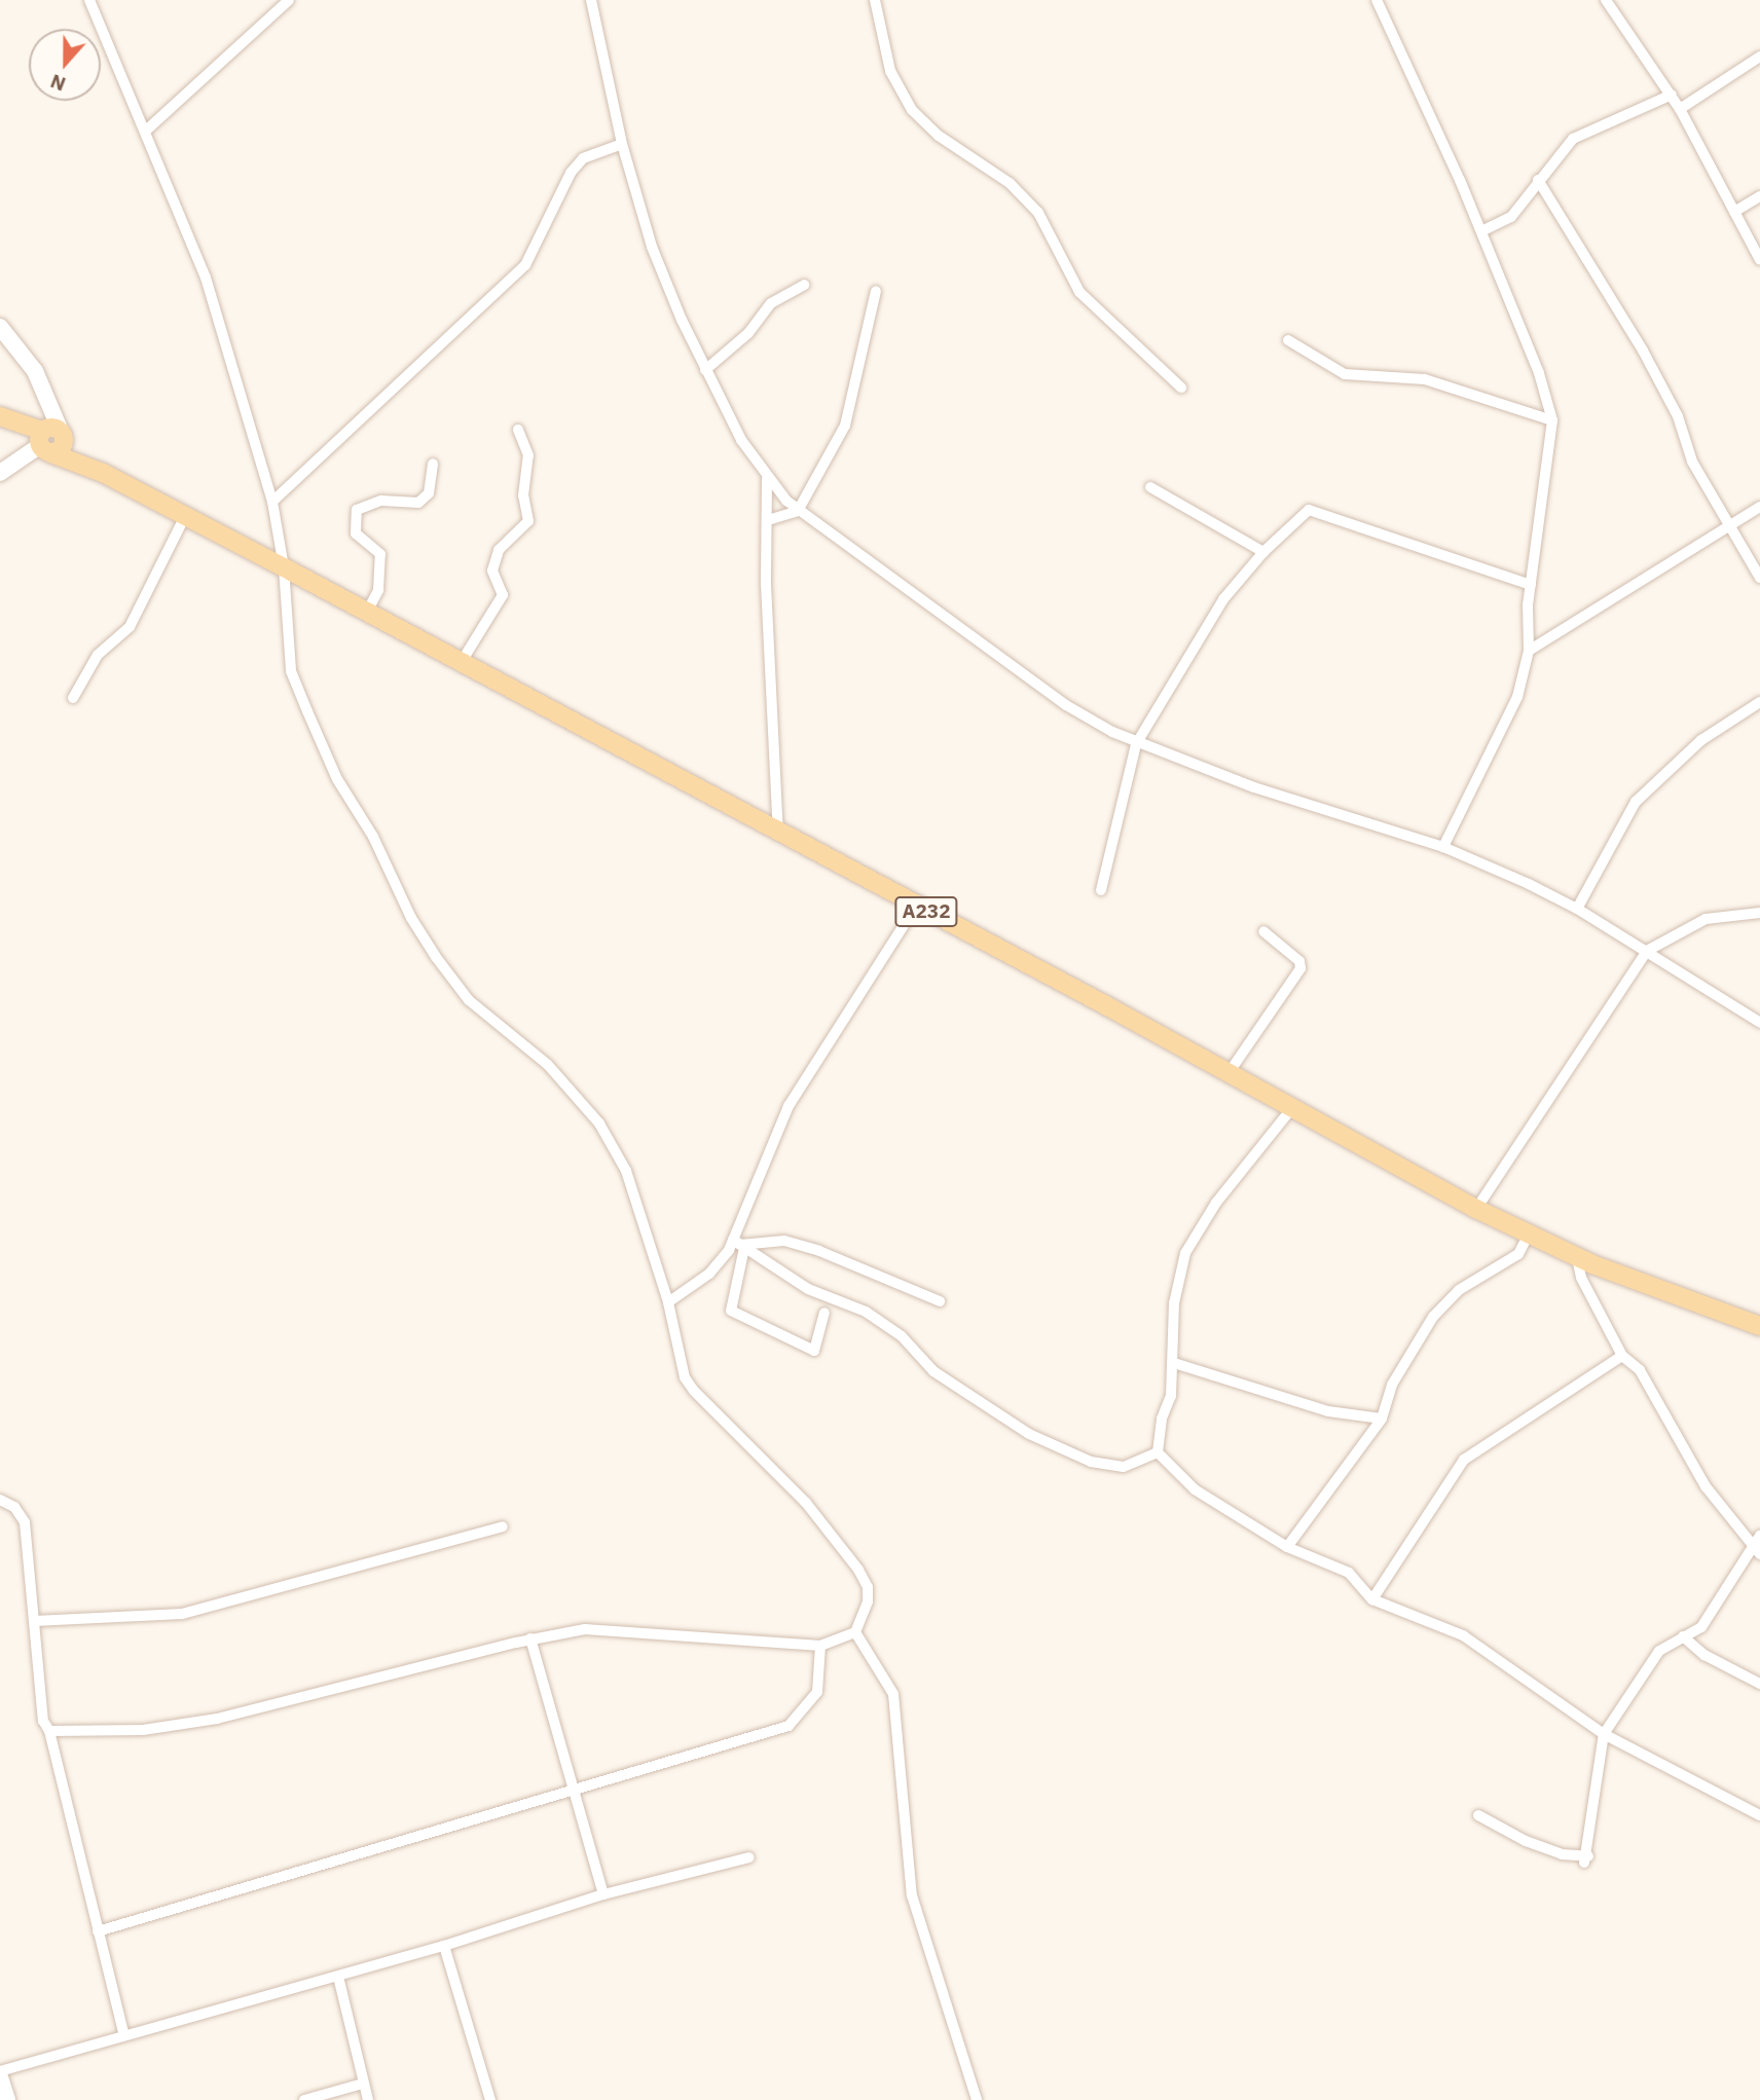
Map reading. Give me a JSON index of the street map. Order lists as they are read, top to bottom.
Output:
{
  "streets": {
    "main road": ["A232"]
  },
  "north": "bottom"
}
